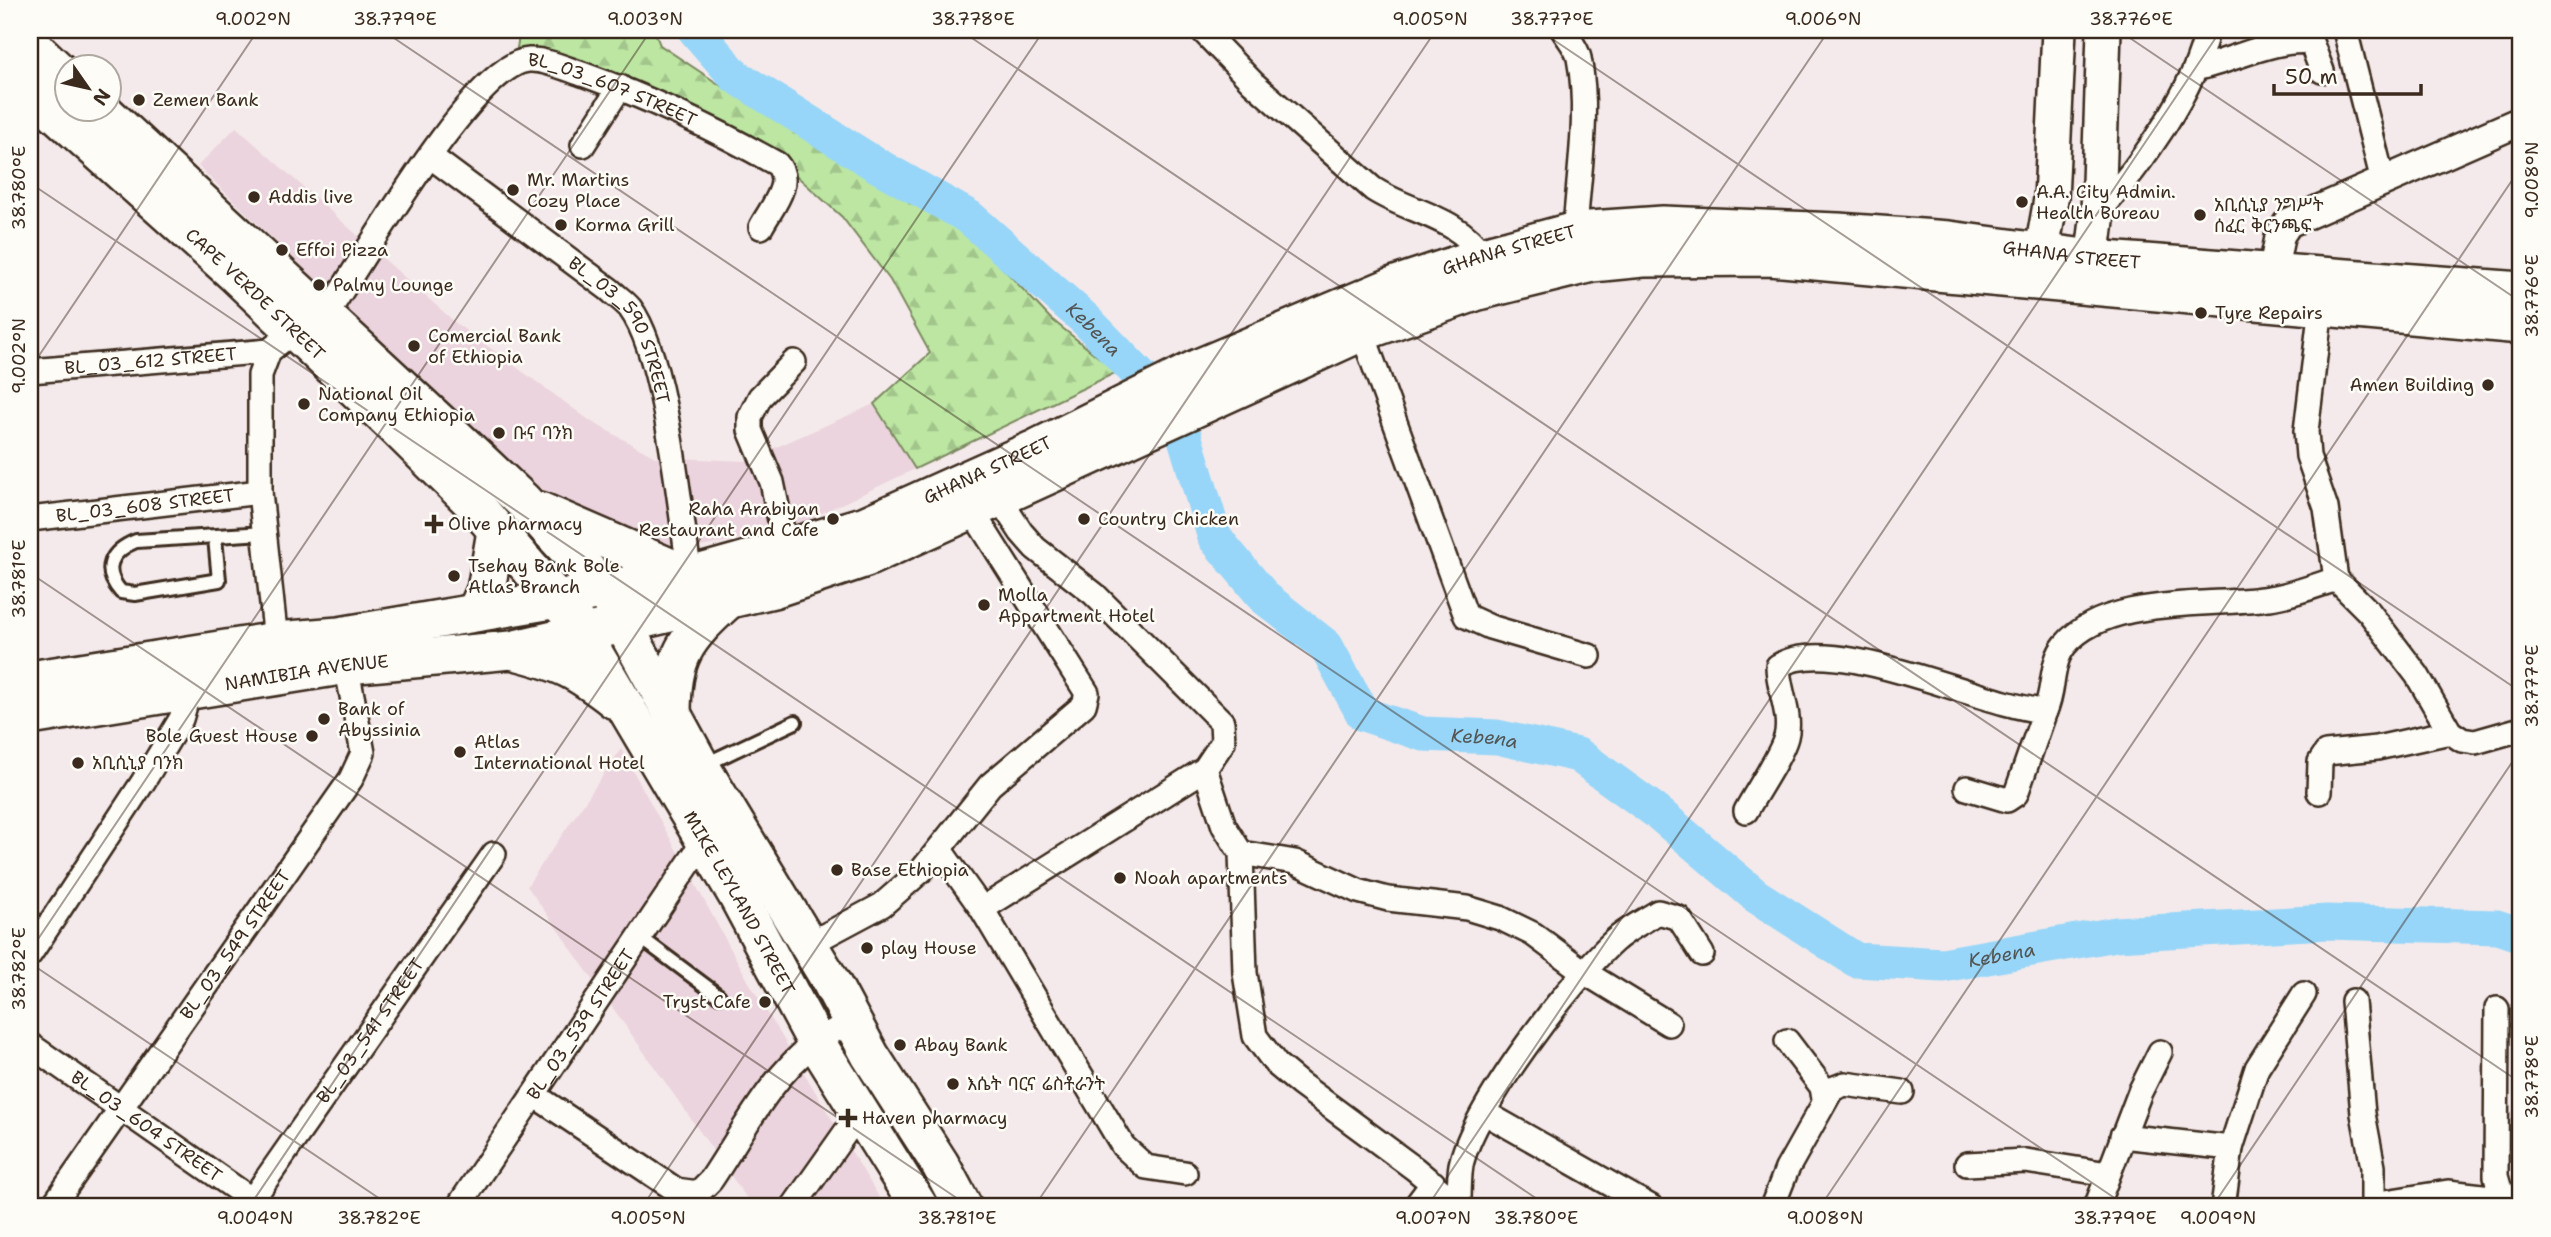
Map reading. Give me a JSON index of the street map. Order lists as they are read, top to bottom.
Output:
{
  "streets": {
    "main road": [
      "GHANA STREET",
      "CAPE VERDE STREET",
      "NAMIBIA AVENUE",
      "MIKE LEYLAND STREET"
    ],
    "street": [
      "BL_03_607 STREET",
      "BL_03_590 STREET",
      "BL_03_612 STREET",
      "BL_03_608 STREET",
      "BL_03_549 STREET",
      "BL_03_539 STREET",
      "BL_03_541 STREET",
      "BL_03_604 STREET"
    ]
  },
  "crossings": [
    ["BL_03_607 STREET", "CAPE VERDE STREET"],
    ["BL_03_607 STREET", "BL_03_590 STREET"],
    ["BL_03_607 STREET", "BL_03_612 STREET"],
    ["BL_03_607 STREET", "BL_03_608 STREET"],
    ["BL_03_607 STREET", "NAMIBIA AVENUE"],
    ["GHANA STREET", "CAPE VERDE STREET"],
    ["GHANA STREET", "BL_03_590 STREET"],
    ["GHANA STREET", "NAMIBIA AVENUE"],
    ["GHANA STREET", "MIKE LEYLAND STREET"],
    ["CAPE VERDE STREET", "BL_03_612 STREET"],
    ["CAPE VERDE STREET", "NAMIBIA AVENUE"],
    ["CAPE VERDE STREET", "MIKE LEYLAND STREET"],
    ["NAMIBIA AVENUE", "MIKE LEYLAND STREET"],
    ["NAMIBIA AVENUE", "BL_03_549 STREET"],
    ["MIKE LEYLAND STREET", "BL_03_539 STREET"],
    ["BL_03_549 STREET", "BL_03_604 STREET"],
    ["BL_03_541 STREET", "BL_03_604 STREET"]
  ],
  "water": ["Kebena"],
  "places": {
    "other": [
      "Zemen Bank",
      "Mr. Martins Cozy Place",
      "Addis live",
      "A.A. City Admin. Health Bureau",
      "አቢሲኒያ ንግሥት ሰፈር ቅርንጫፍ",
      "Korma Grill",
      "Effoi Pizza",
      "Palmy Lounge",
      "Tyre Repairs",
      "Comercial Bank of Ethiopia",
      "Amen Building",
      "National Oil Company Ethiopia",
      "ቡና ባንክ",
      "Raha Arabiyan Restaurant and Cafe",
      "Country Chicken",
      "Tsehay Bank Bole Atlas Branch",
      "Molla Appartment Hotel",
      "Bank of Abyssinia",
      "Bole Guest House",
      "Atlas International Hotel",
      "አቢሲኒያ ባንክ",
      "Base Ethiopia",
      "Noah apartments",
      "play House",
      "Tryst Cafe",
      "Abay Bank",
      "እሴት ባርና ሬስቶራንት"
    ],
    "health": ["Olive pharmacy", "Haven pharmacy"]
  },
  "scale_bar": "50 m",
  "north": "bottom right",
  "coordinates": [
    "9.002°N",
    "38.779°E",
    "9.003°N",
    "38.778°E",
    "9.005°N",
    "38.777°E",
    "9.006°N",
    "38.776°E",
    "9.008°N",
    "38.780°E",
    "38.781°E",
    "38.782°E",
    "9.004°N",
    "9.007°N",
    "9.009°N"
  ]
}
